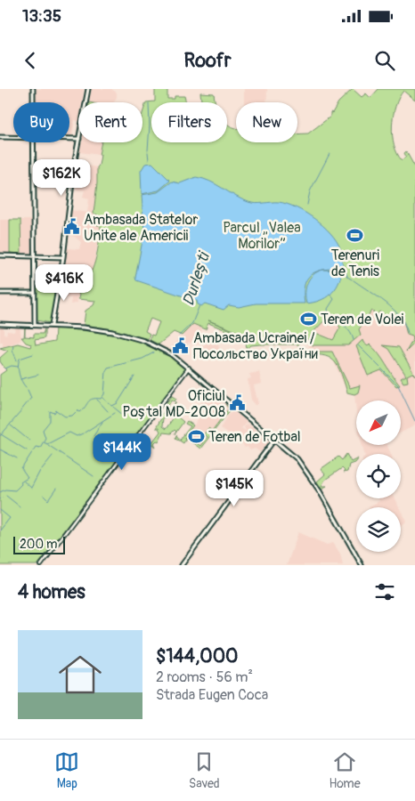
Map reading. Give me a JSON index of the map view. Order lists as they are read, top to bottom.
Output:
{
  "water": ["Durlești"],
  "parks": ["Parcul „Valea Morilor”"],
  "places": {
    "public building": ["Ambasada Statelor Unite ale Americii", "Ambasada Ucrainei / Посольство України", "Oficiul Poștal MD-2008"],
    "sports": ["Terenuri de Tenis", "Teren de Volei", "Teren de Fotbal"]
  },
  "scale_bar": "200 m",
  "north": "bottom left",
  "page": {
    "status": "13:35",
    "header": "Roofr",
    "chip": [
      "Buy",
      "Rent",
      "Filters",
      "New"
    ],
    "price": [
      "$162K",
      "$416K",
      "$144K",
      "$145K"
    ],
    "scale": "200 m",
    "heading": "4 homes",
    "list": [
      {
        "name": "$144,000",
        "note": "2 rooms · 56 m² · Strada Eugen Coca"
      }
    ],
    "tabs": ["Map", "Saved", "Home"]
  }
}
